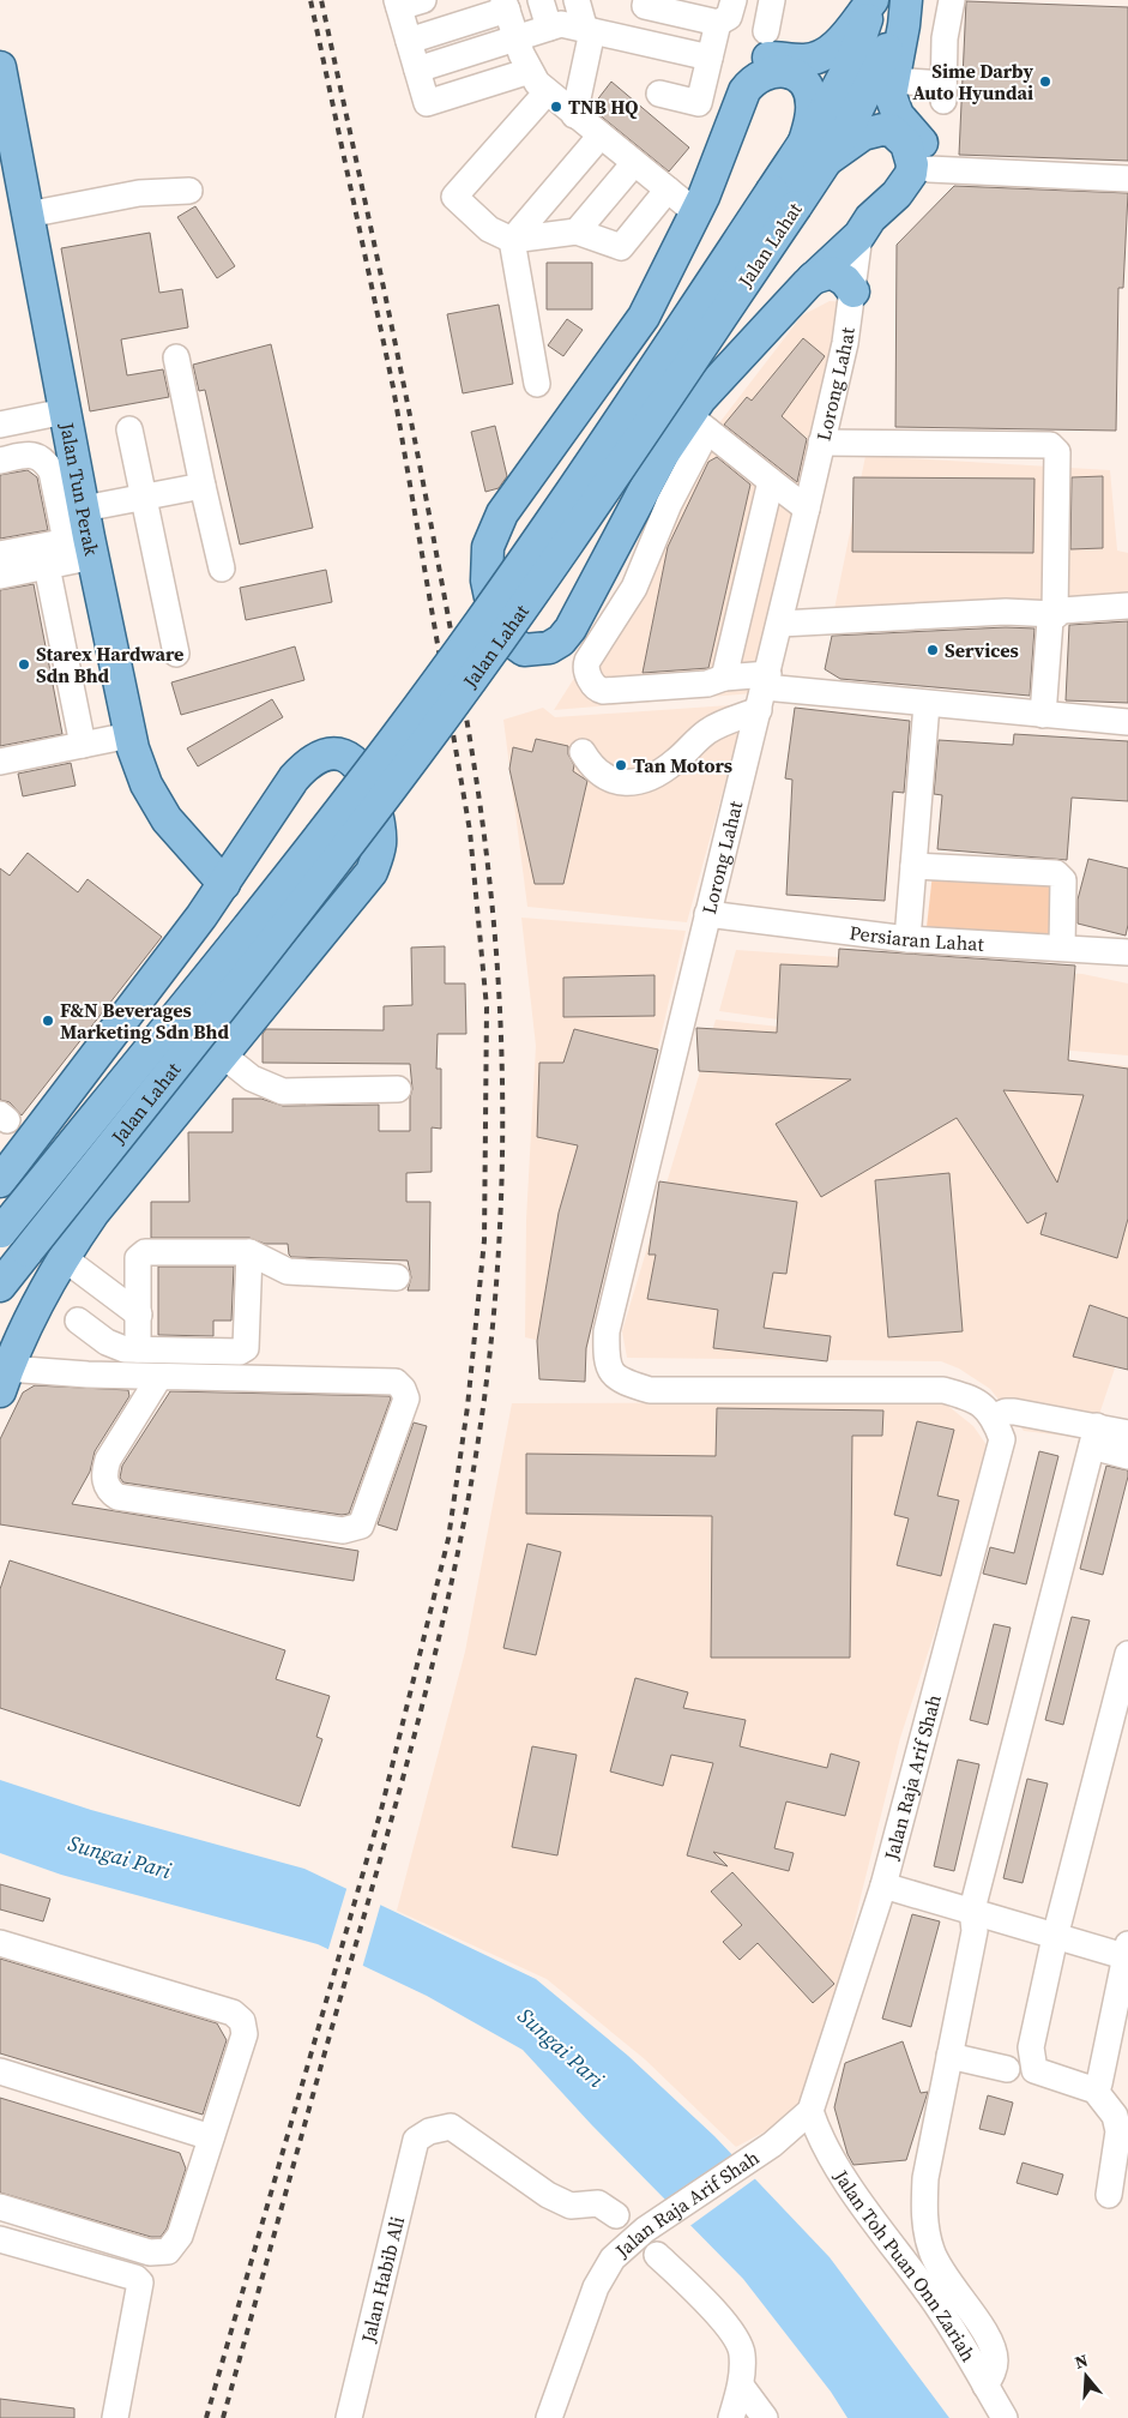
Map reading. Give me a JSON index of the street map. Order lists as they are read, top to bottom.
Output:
{
  "streets": {
    "main road": ["Jalan Lahat", "Jalan Tun Perak"],
    "street": [
      "Lorong Lahat",
      "Persiaran Lahat",
      "Jalan Raja Arif Shah",
      "Jalan Toh Puan Onn Zariah",
      "Jalan Habib Ali"
    ]
  },
  "crossings": [
    ["Lorong Lahat", "Persiaran Lahat"],
    ["Lorong Lahat", "Jalan Raja Arif Shah"],
    ["Jalan Raja Arif Shah", "Jalan Toh Puan Onn Zariah"]
  ],
  "water": ["Sungai Pari"],
  "places": [
    "Sime Darby Auto Hyundai",
    "TNB HQ",
    "Services",
    "Starex Hardware Sdn Bhd",
    "Tan Motors",
    "F&N Beverages Marketing Sdn Bhd"
  ],
  "north": "top"
}
